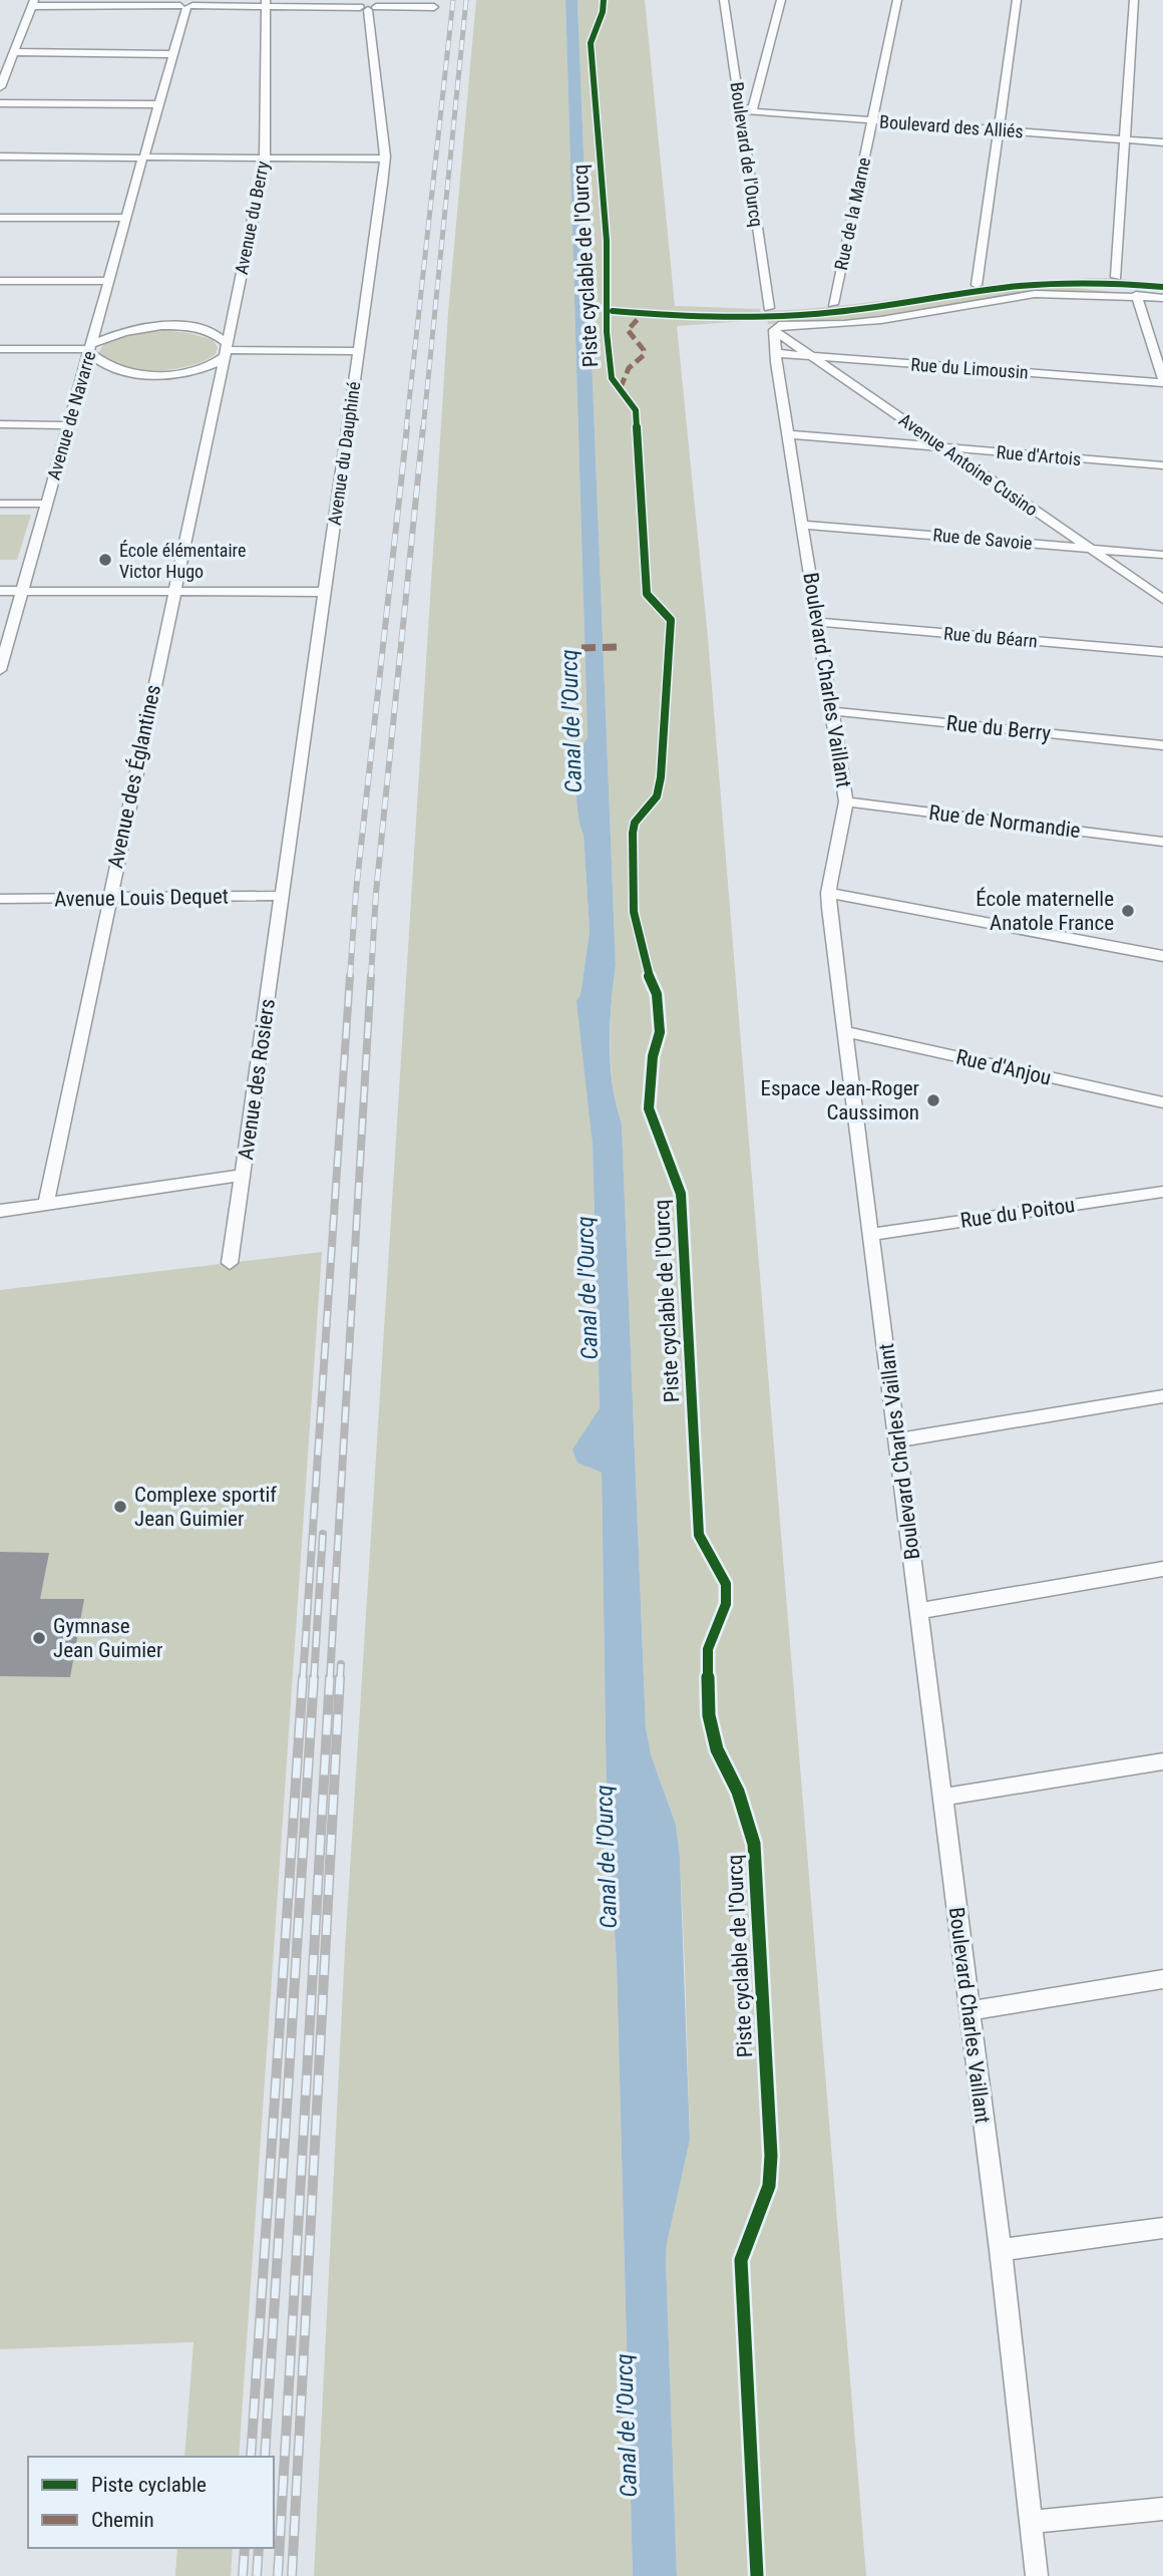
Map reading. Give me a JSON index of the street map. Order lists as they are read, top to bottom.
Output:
{
  "streets": {
    "street": [
      "Boulevard des Alliés",
      "Boulevard de l'Ourcq",
      "Rue de la Marne",
      "Avenue du Berry",
      "Rue du Limousin",
      "Avenue de Navarre",
      "Avenue du Dauphiné",
      "Rue d'Artois",
      "Avenue Antoine Cusino",
      "Rue de Savoie",
      "Rue du Béarn",
      "Boulevard Charles Vaillant",
      "Rue du Berry",
      "Avenue des Églantines",
      "Rue de Normandie",
      "Avenue Louis Dequet",
      "Rue d'Anjou",
      "Avenue des Rosiers",
      "Rue du Poitou"
    ],
    "cycle path": ["Piste cyclable de l'Ourcq"]
  },
  "crossings": [
    ["Boulevard des Alliés", "Boulevard de l'Ourcq"],
    ["Boulevard des Alliés", "Rue de la Marne"],
    ["Avenue du Berry", "Avenue des Églantines"],
    ["Rue du Limousin", "Avenue Antoine Cusino"],
    ["Rue du Limousin", "Boulevard Charles Vaillant"],
    ["Avenue du Dauphiné", "Avenue Louis Dequet"],
    ["Avenue du Dauphiné", "Avenue des Rosiers"],
    ["Rue d'Artois", "Avenue Antoine Cusino"],
    ["Rue d'Artois", "Boulevard Charles Vaillant"],
    ["Avenue Antoine Cusino", "Rue de Savoie"],
    ["Avenue Antoine Cusino", "Boulevard Charles Vaillant"],
    ["Rue de Savoie", "Boulevard Charles Vaillant"],
    ["Rue du Béarn", "Boulevard Charles Vaillant"],
    ["Boulevard Charles Vaillant", "Rue du Berry"],
    ["Boulevard Charles Vaillant", "Rue de Normandie"],
    ["Boulevard Charles Vaillant", "Rue d'Anjou"],
    ["Boulevard Charles Vaillant", "Rue du Poitou"],
    ["Avenue des Églantines", "Avenue Louis Dequet"],
    ["Avenue Louis Dequet", "Avenue des Rosiers"]
  ],
  "water": ["Canal de l'Ourcq"],
  "places": [
    "École élémentaire Victor Hugo",
    "École maternelle Anatole France",
    "Espace Jean-Roger Caussimon",
    "Complexe sportif Jean Guimier",
    "Gymnase Jean Guimier"
  ],
  "legend": ["Piste cyclable", "Chemin"]
}
